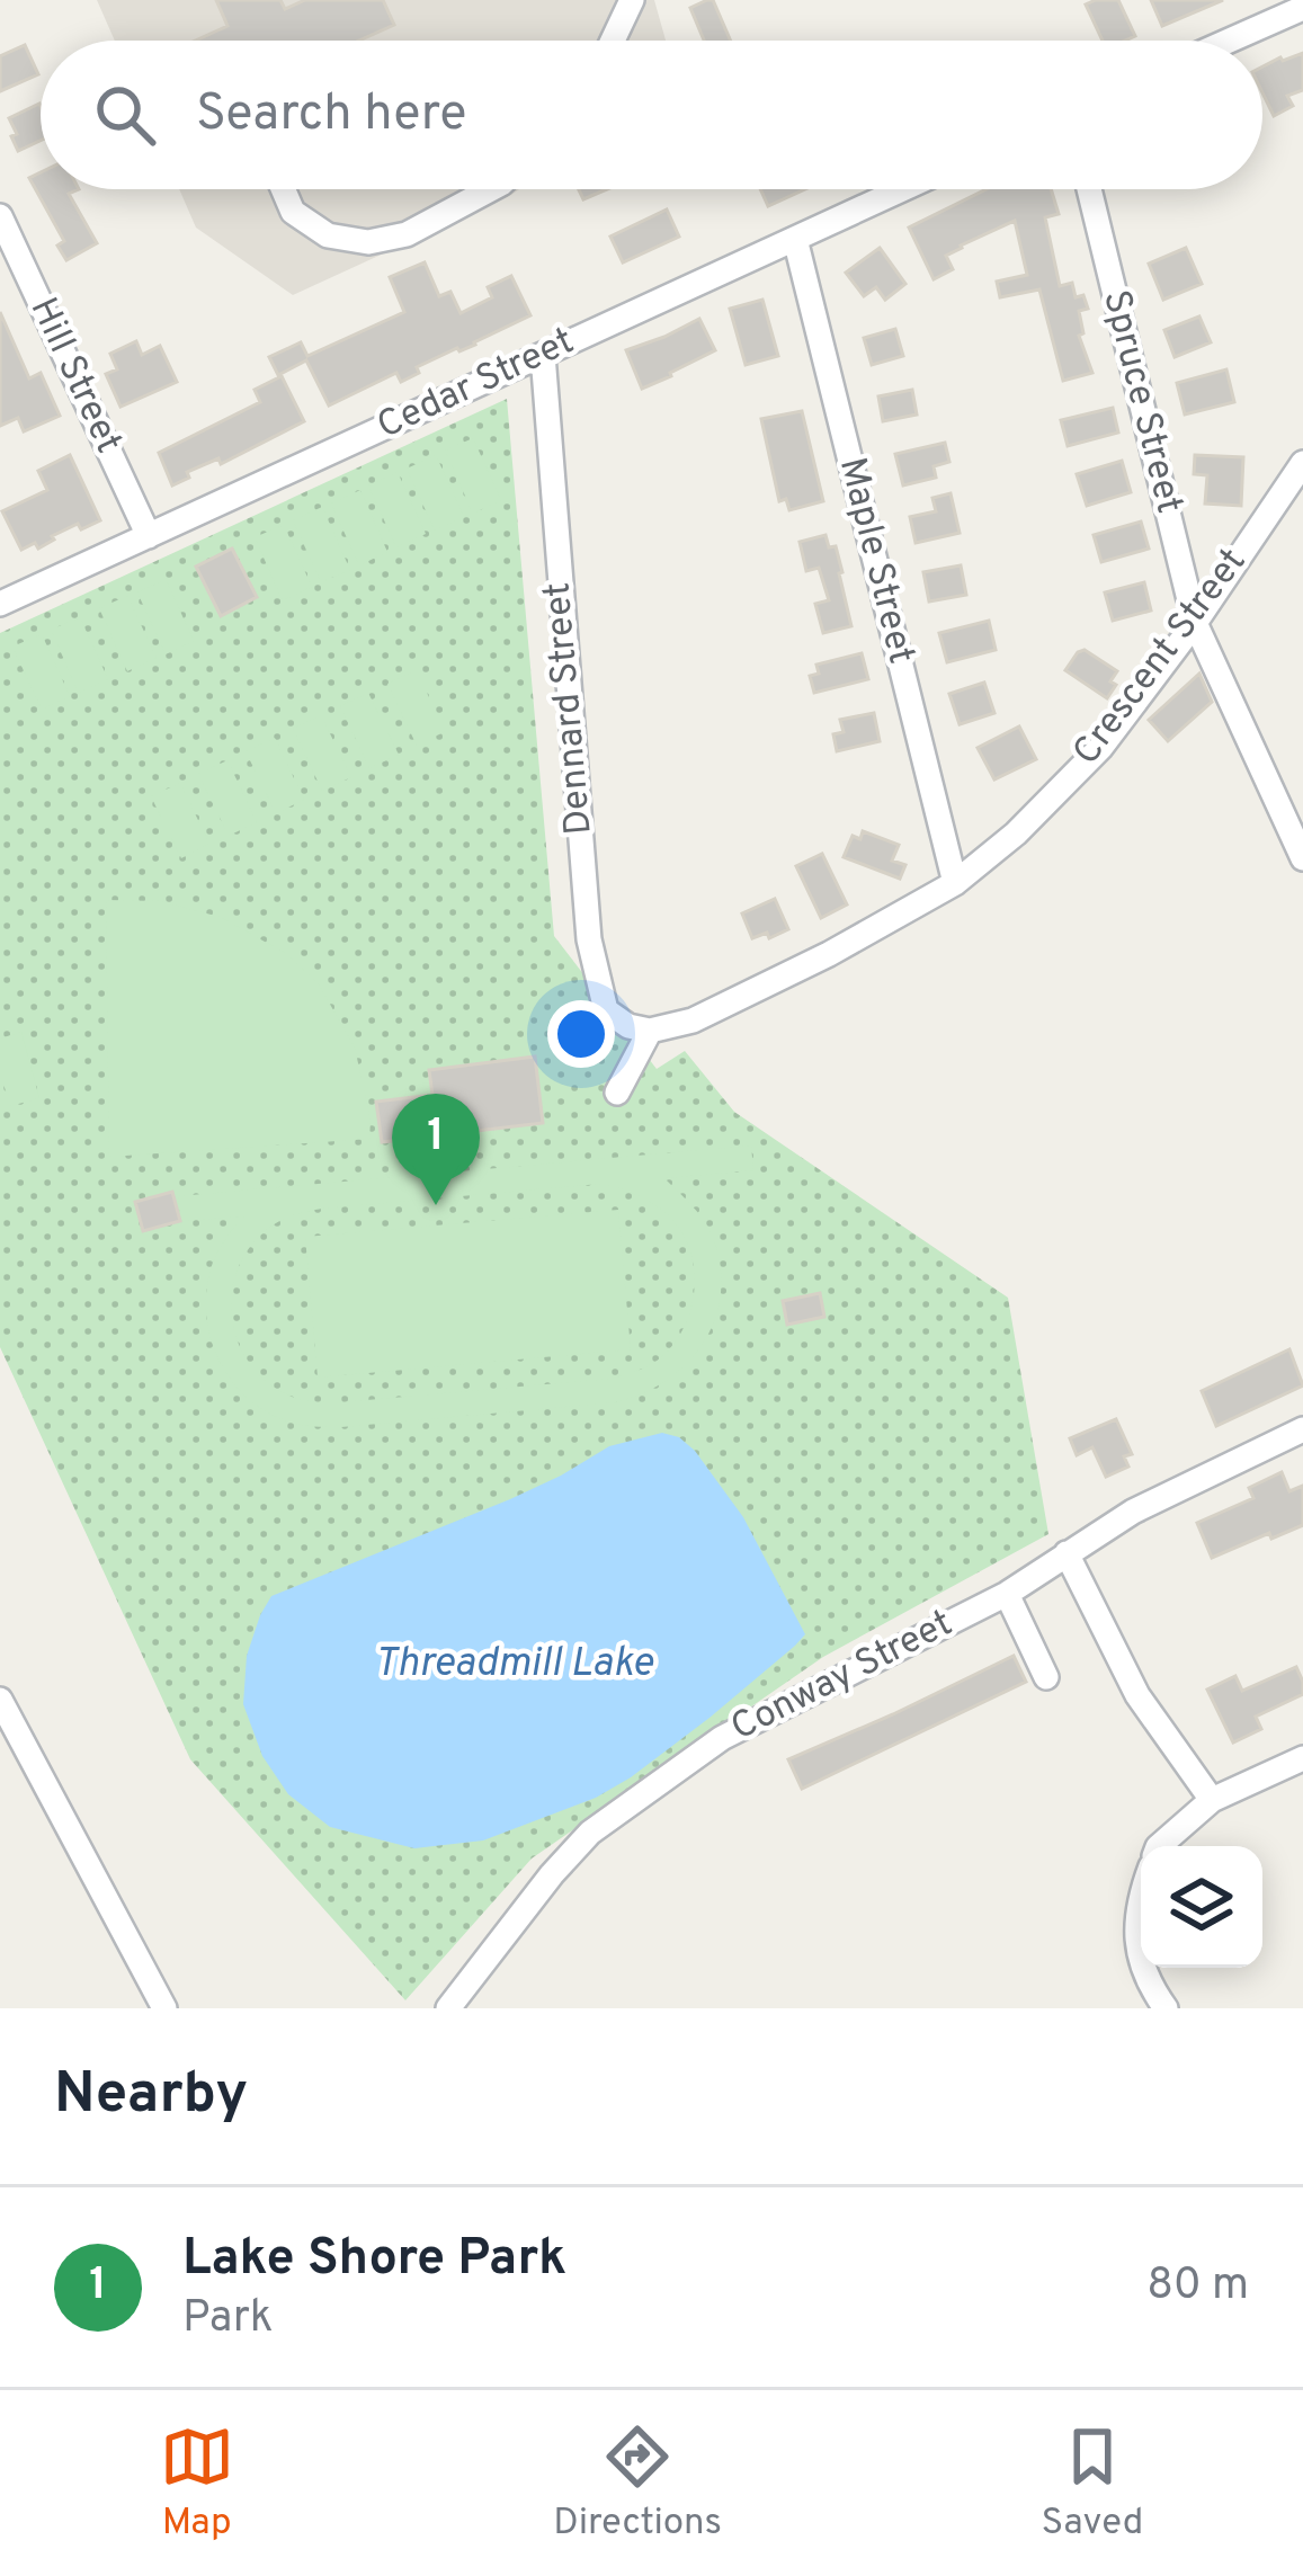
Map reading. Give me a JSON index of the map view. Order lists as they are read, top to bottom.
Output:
{
  "streets": {
    "street": [
      "Hill Street",
      "Cedar Street",
      "Spruce Street",
      "Maple Street",
      "Crescent Street",
      "Dennard Street",
      "Conway Street"
    ]
  },
  "crossings": [
    ["Hill Street", "Cedar Street"],
    ["Cedar Street", "Maple Street"],
    ["Cedar Street", "Dennard Street"],
    ["Spruce Street", "Crescent Street"],
    ["Maple Street", "Crescent Street"],
    ["Crescent Street", "Dennard Street"]
  ],
  "water": ["Threadmill Lake"],
  "page": {
    "search": "Search here",
    "pins": "1",
    "heading": "Nearby",
    "list": [
      {
        "mark": "1",
        "name": "Lake Shore Park",
        "note": "Park",
        "value": "80 m"
      }
    ],
    "nav": ["Map", "Directions", "Saved"]
  }
}
